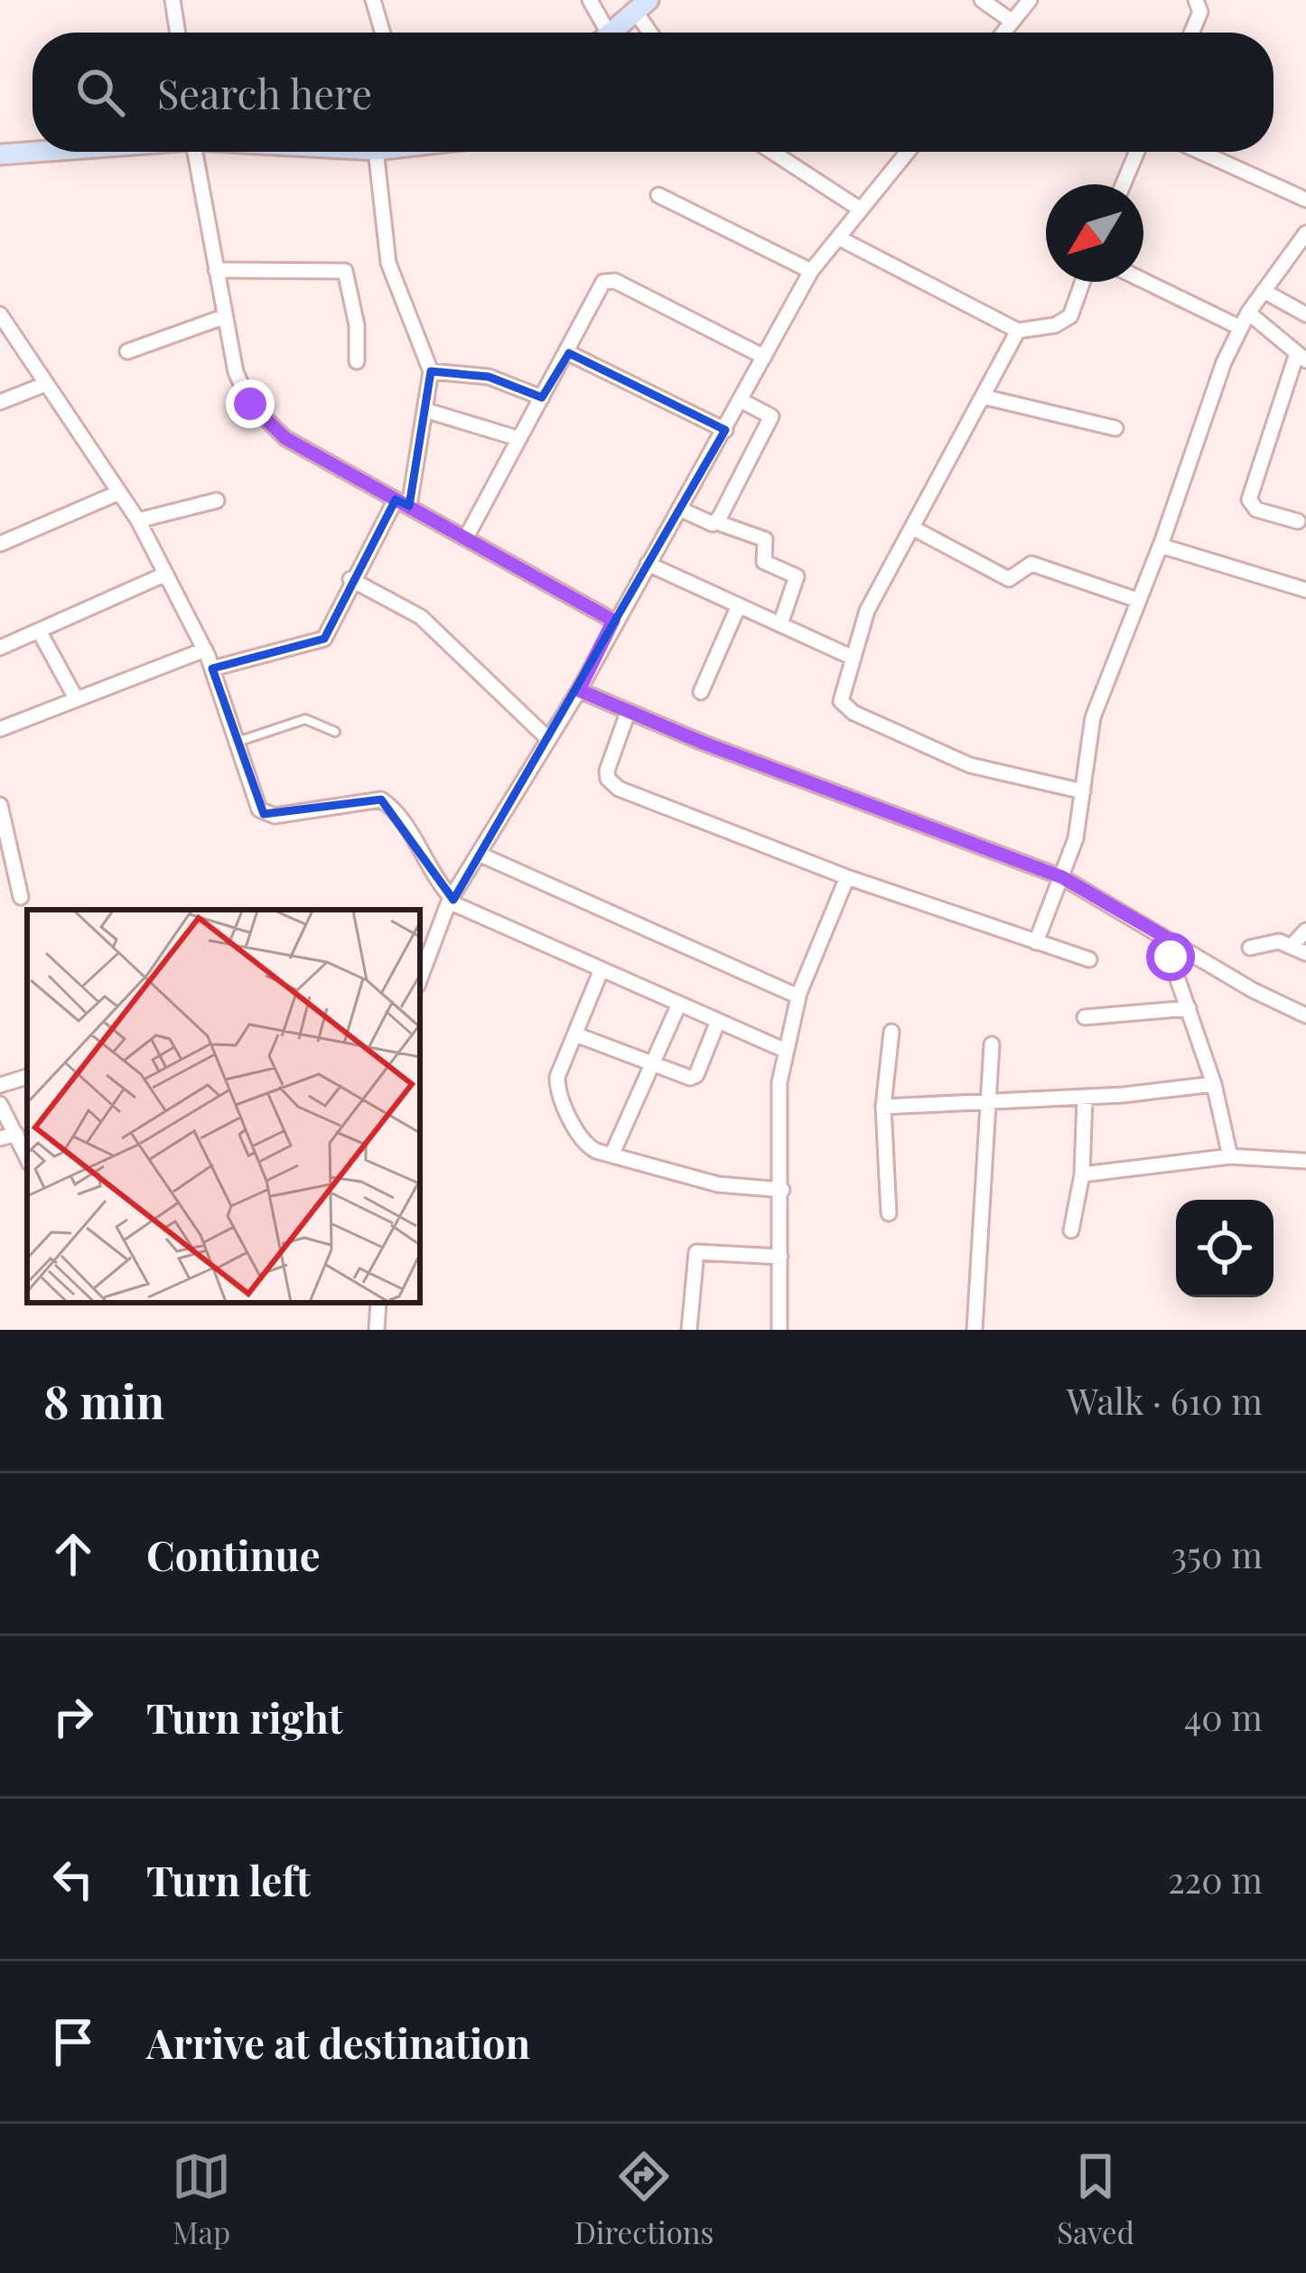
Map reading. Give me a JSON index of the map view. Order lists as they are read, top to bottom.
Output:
{
  "north": "bottom left",
  "page": {
    "search": "Search here",
    "heading": ["8 min", "Walk · 610 m"],
    "list": [
      ["Continue", "350 m"],
      ["Turn right", "40 m"],
      ["Turn left", "220 m"],
      "Arrive at destination"
    ],
    "nav": ["Map", "Directions", "Saved"]
  }
}
